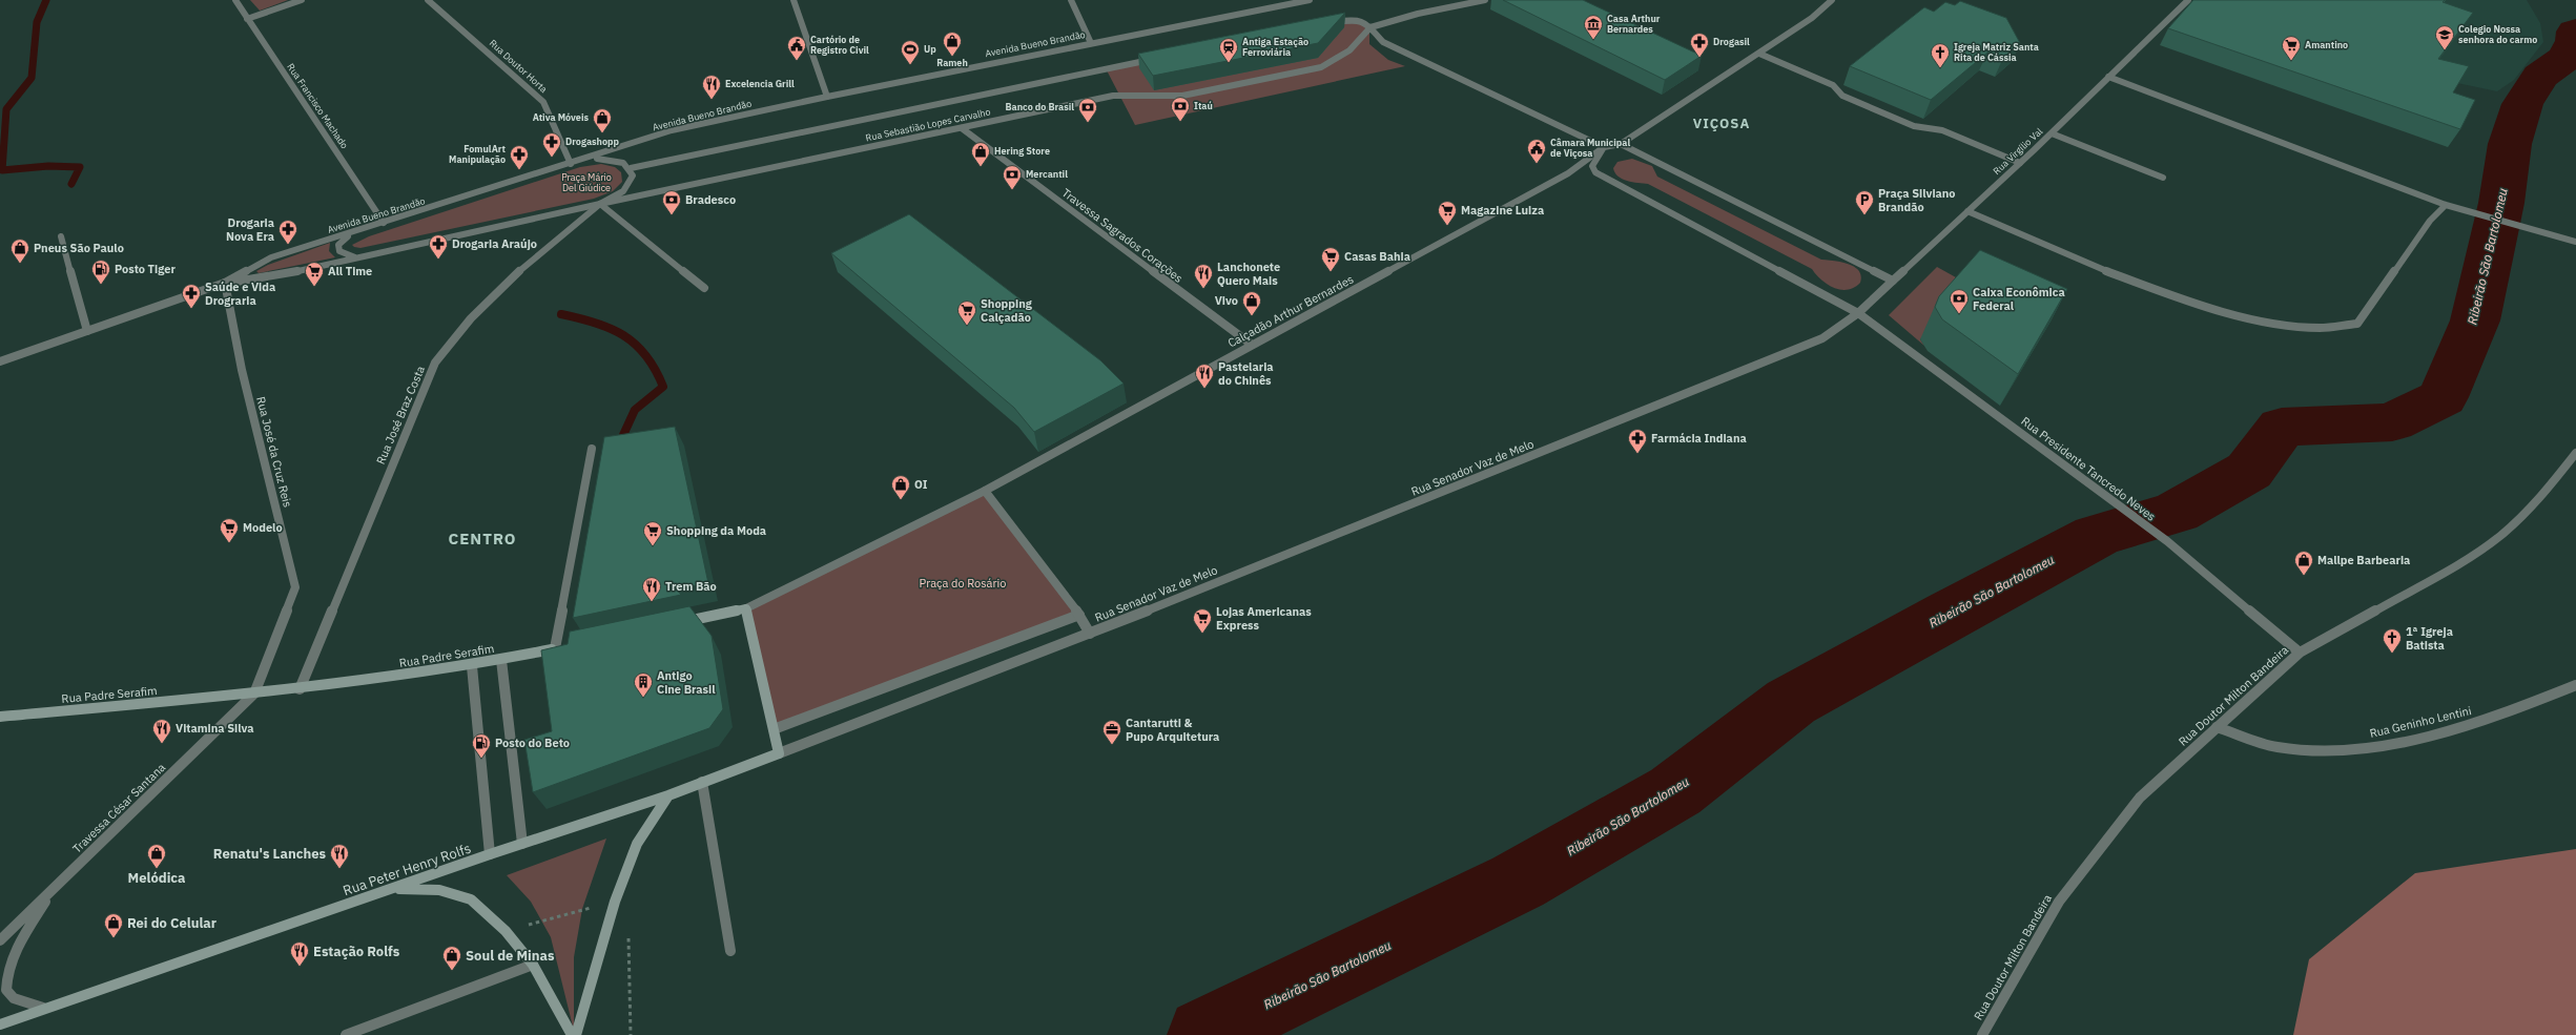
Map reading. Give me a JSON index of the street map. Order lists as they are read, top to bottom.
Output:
{
  "streets": {
    "main road": ["Rua Padre Serafim", "Rua Peter Henry Rolfs"],
    "street": [
      "Avenida Bueno Brandão",
      "Rua Doutor Horta",
      "Rua Francisco Machado",
      "Rua Sebastião Lopes Carvalho",
      "Rua Virgílio Val",
      "Travessa Sagrados Corações",
      "Calçadão Arthur Bernardes",
      "Rua José Braz Costa",
      "Rua José da Cruz Reis",
      "Rua Senador Vaz de Melo",
      "Rua Presidente Tancredo Neves",
      "Rua Doutor Milton Bandeira",
      "Rua Geninho Lentini",
      "Travessa César Santana"
    ]
  },
  "crossings": [
    ["Avenida Bueno Brandão", "Rua Doutor Horta"],
    ["Avenida Bueno Brandão", "Rua Francisco Machado"],
    ["Avenida Bueno Brandão", "Rua José da Cruz Reis"],
    ["Rua Sebastião Lopes Carvalho", "Travessa Sagrados Corações"],
    ["Rua Sebastião Lopes Carvalho", "Rua José Braz Costa"],
    ["Rua Virgílio Val", "Rua Senador Vaz de Melo"],
    ["Rua Virgílio Val", "Rua Presidente Tancredo Neves"],
    ["Travessa Sagrados Corações", "Calçadão Arthur Bernardes"],
    ["Calçadão Arthur Bernardes", "Rua Presidente Tancredo Neves"],
    ["Rua José Braz Costa", "Rua Padre Serafim"],
    ["Rua José da Cruz Reis", "Rua Padre Serafim"],
    ["Rua José da Cruz Reis", "Travessa César Santana"],
    ["Rua Senador Vaz de Melo", "Rua Presidente Tancredo Neves"],
    ["Rua Senador Vaz de Melo", "Rua Peter Henry Rolfs"],
    ["Rua Presidente Tancredo Neves", "Rua Doutor Milton Bandeira"],
    ["Rua Padre Serafim", "Travessa César Santana"],
    ["Rua Doutor Milton Bandeira", "Rua Geninho Lentini"]
  ],
  "districts": ["VIÇOSA", "CENTRO"],
  "water": ["Ribeirão São Bartolomeu"],
  "parks": ["Praça Mário Del Giúdice", "Praça do Rosário"],
  "places": {
    "museum": ["Casa Arthur Bernardes"],
    "school or university": ["Colegio Nossa senhora do carmo"],
    "shop": [
      "Rameh",
      "Ativa Móveis",
      "Hering Store",
      "Pneus São Paulo",
      "Vivo",
      "OI",
      "Mallpe Barbearia",
      "Melódica",
      "Rei do Celular",
      "Soul de Minas"
    ],
    "pharmacy": [
      "Drogasil",
      "Drogashopp",
      "FomulArt Manipulação",
      "Drogaria Nova Era",
      "Drogaria Araújo",
      "Saúde e Vida Drograria",
      "Farmácia Indiana"
    ],
    "public building": ["Cartório de Registro Civil", "Câmara Municipal de Viçosa"],
    "supermarket": [
      "Amantino",
      "Magazine Luiza",
      "Casas Bahia",
      "All Time",
      "Shopping Calçadão",
      "Modelo",
      "Shopping da Moda",
      "Lojas Americanas Express"
    ],
    "station": ["Antiga Estação Ferroviária"],
    "sports": ["Up"],
    "church": ["Igreja Matriz Santa Rita de Cássia", "1ª Igreja Batista"],
    "restaurant": [
      "Excelencia Grill",
      "Lanchonete Quero Mais",
      "Pastelaria do Chinês",
      "Trem Bão",
      "Vitamina Silva",
      "Renatu's Lanches",
      "Estação Rolfs"
    ],
    "bank": [
      "Itaú",
      "Banco do Brasil",
      "Mercantil",
      "Bradesco",
      "Caixa Econômica Federal"
    ],
    "parking": ["Praça Silviano Brandão"],
    "fuel station": ["Posto Tiger", "Posto do Beto"],
    "building": ["Antigo Cine Brasil"],
    "office": ["Cantarutti & Pupo Arquitetura"]
  }
}
